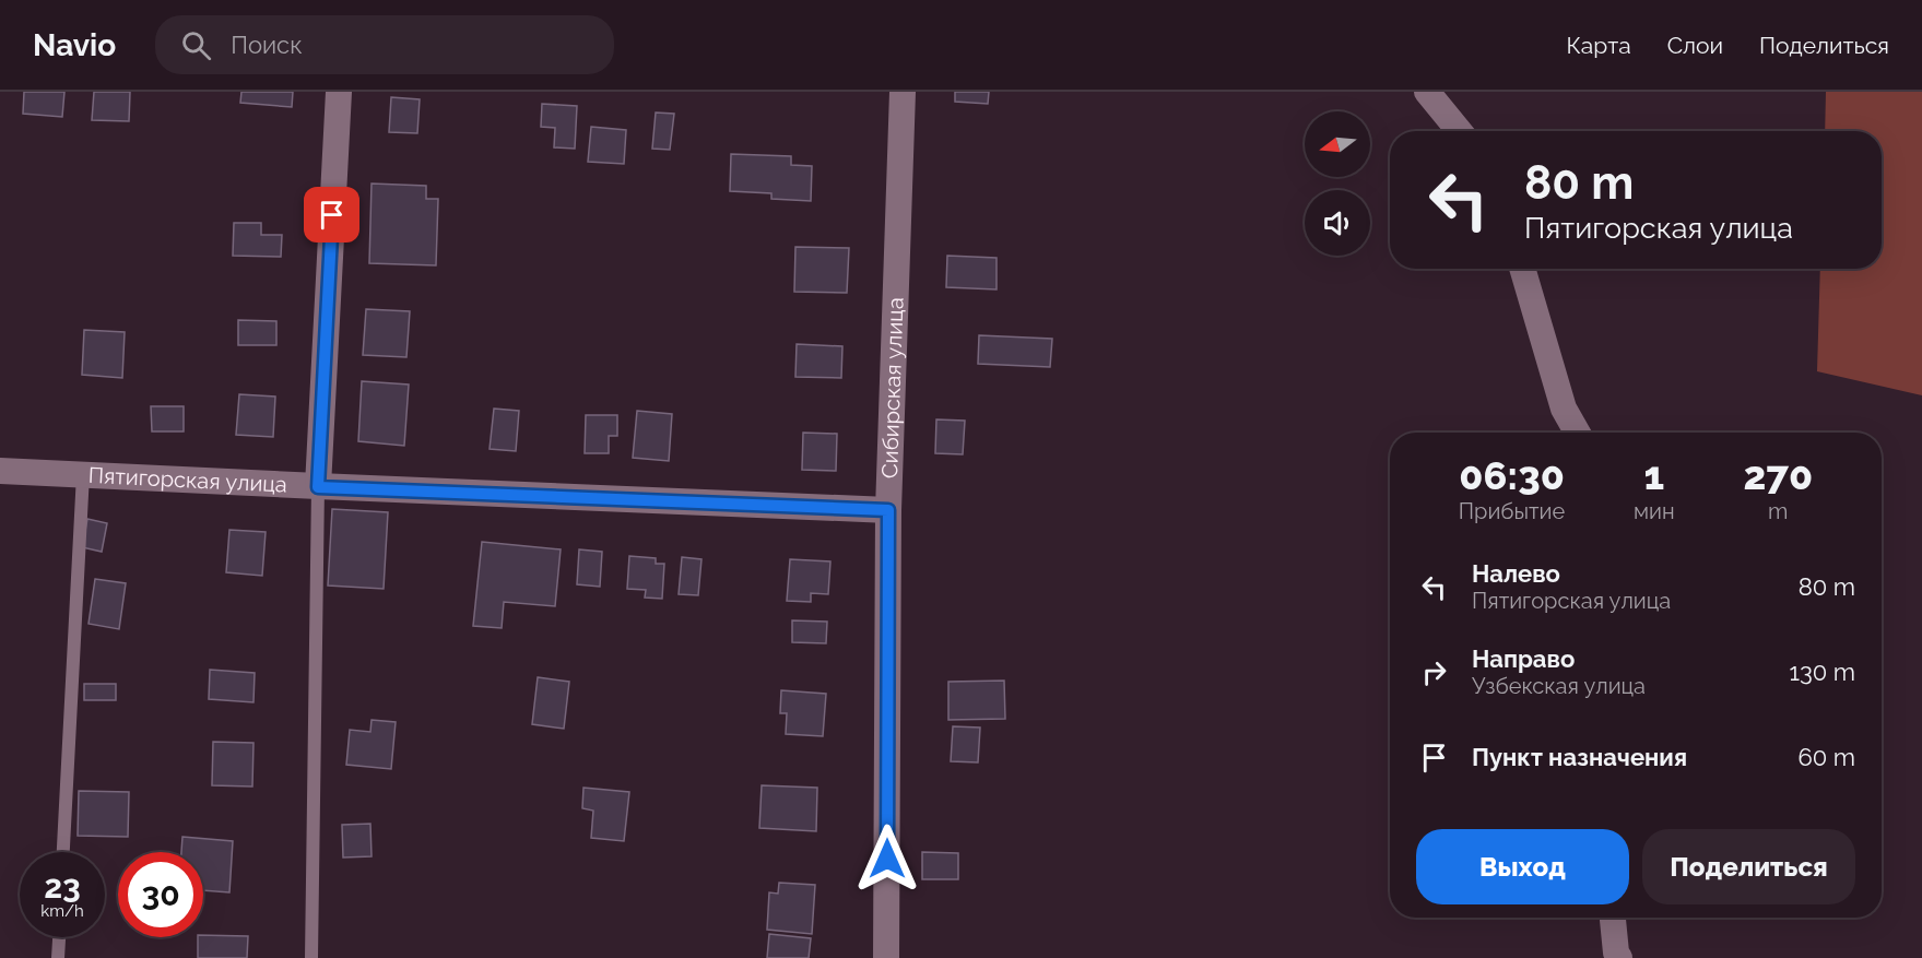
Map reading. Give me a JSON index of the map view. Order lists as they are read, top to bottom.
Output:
{
  "streets": {
    "street": ["Сибирская улица", "Пятигорская улица"]
  },
  "crossings": [
    ["Сибирская улица", "Пятигорская улица"]
  ],
  "north": "left",
  "page": {
    "header": "Navio",
    "search": "Поиск",
    "nav": ["Карта", "Слои", "Поделиться"],
    "turn": ["80 m", "Пятигорская улица"],
    "eta": [
      "06:30",
      "Прибытие",
      "1",
      "мин",
      "270",
      "m"
    ],
    "list": [
      {
        "name": "Налево",
        "note": "Пятигорская улица",
        "value": "80 m"
      },
      {
        "name": "Направо",
        "note": "Узбекская улица",
        "value": "130 m"
      },
      {
        "name": "Пункт назначения",
        "value": "60 m"
      }
    ],
    "buttons": ["Выход", "Поделиться"],
    "speed": "23 km/h",
    "limit": "30"
  }
}
